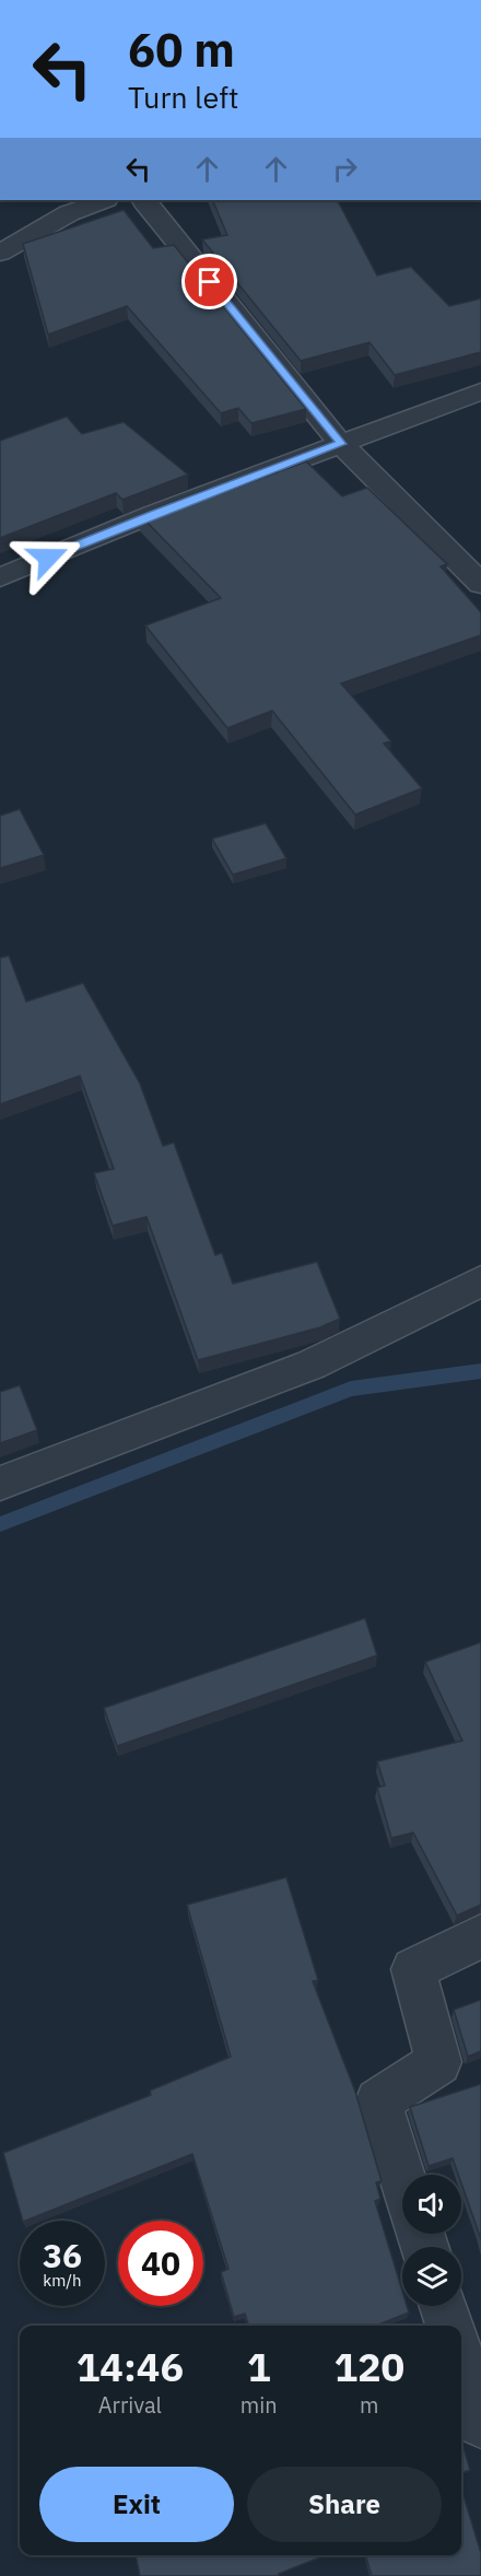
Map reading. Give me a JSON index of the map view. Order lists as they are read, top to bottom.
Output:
{
  "page": {
    "turn": ["60 m", "Turn left"],
    "speed": "36 km/h",
    "limit": "40",
    "eta": [
      "14:46",
      "Arrival",
      "1",
      "min",
      "120",
      "m"
    ],
    "buttons": ["Exit", "Share"]
  }
}
